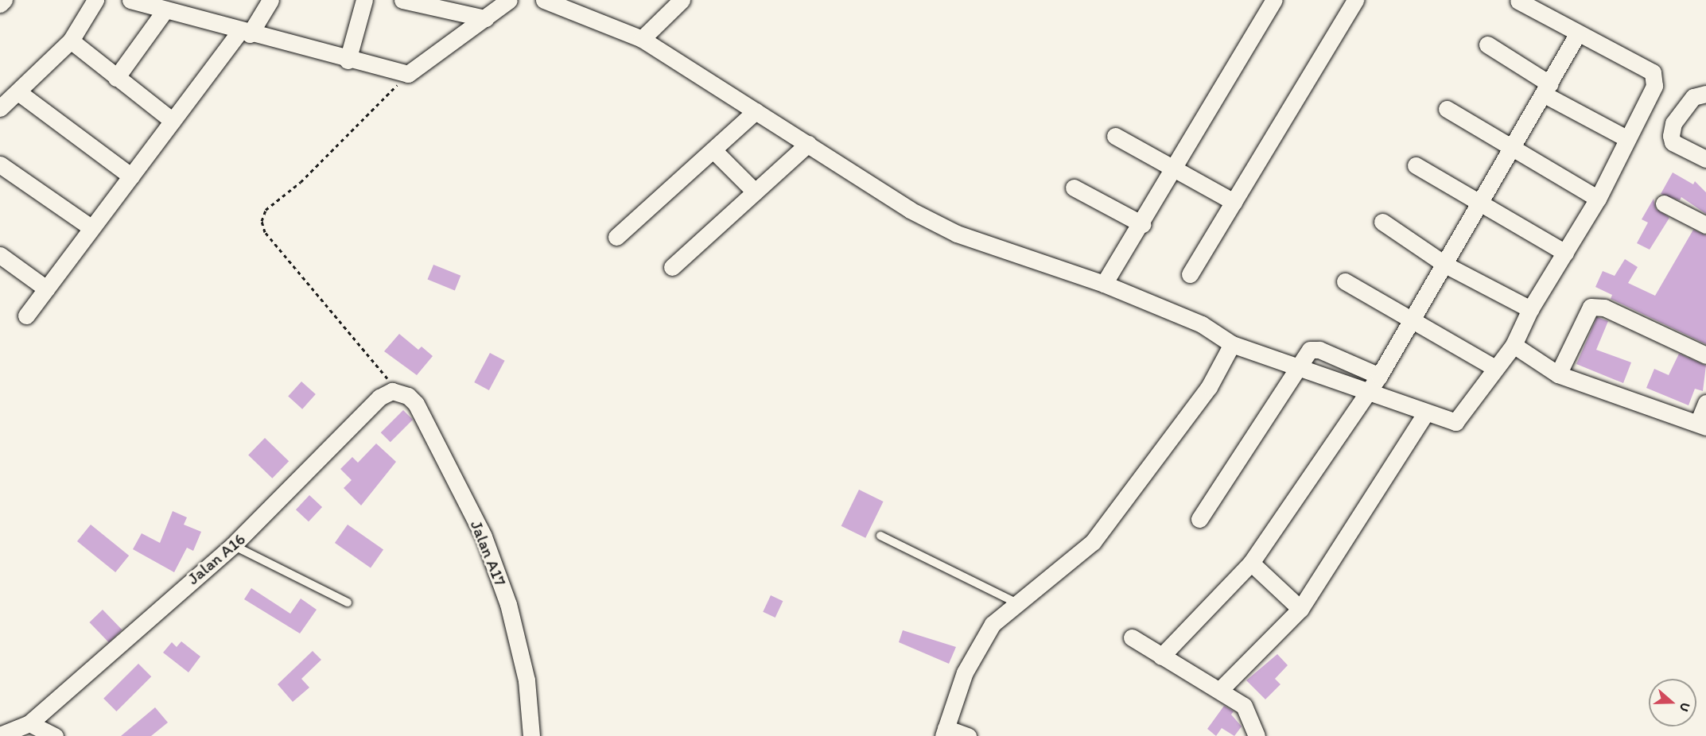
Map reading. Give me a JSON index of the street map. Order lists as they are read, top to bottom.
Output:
{
  "streets": {
    "street": ["Jalan A17", "Jalan A16"]
  },
  "crossings": [
    ["Jalan A17", "Jalan A16"]
  ],
  "north": "right"
}
